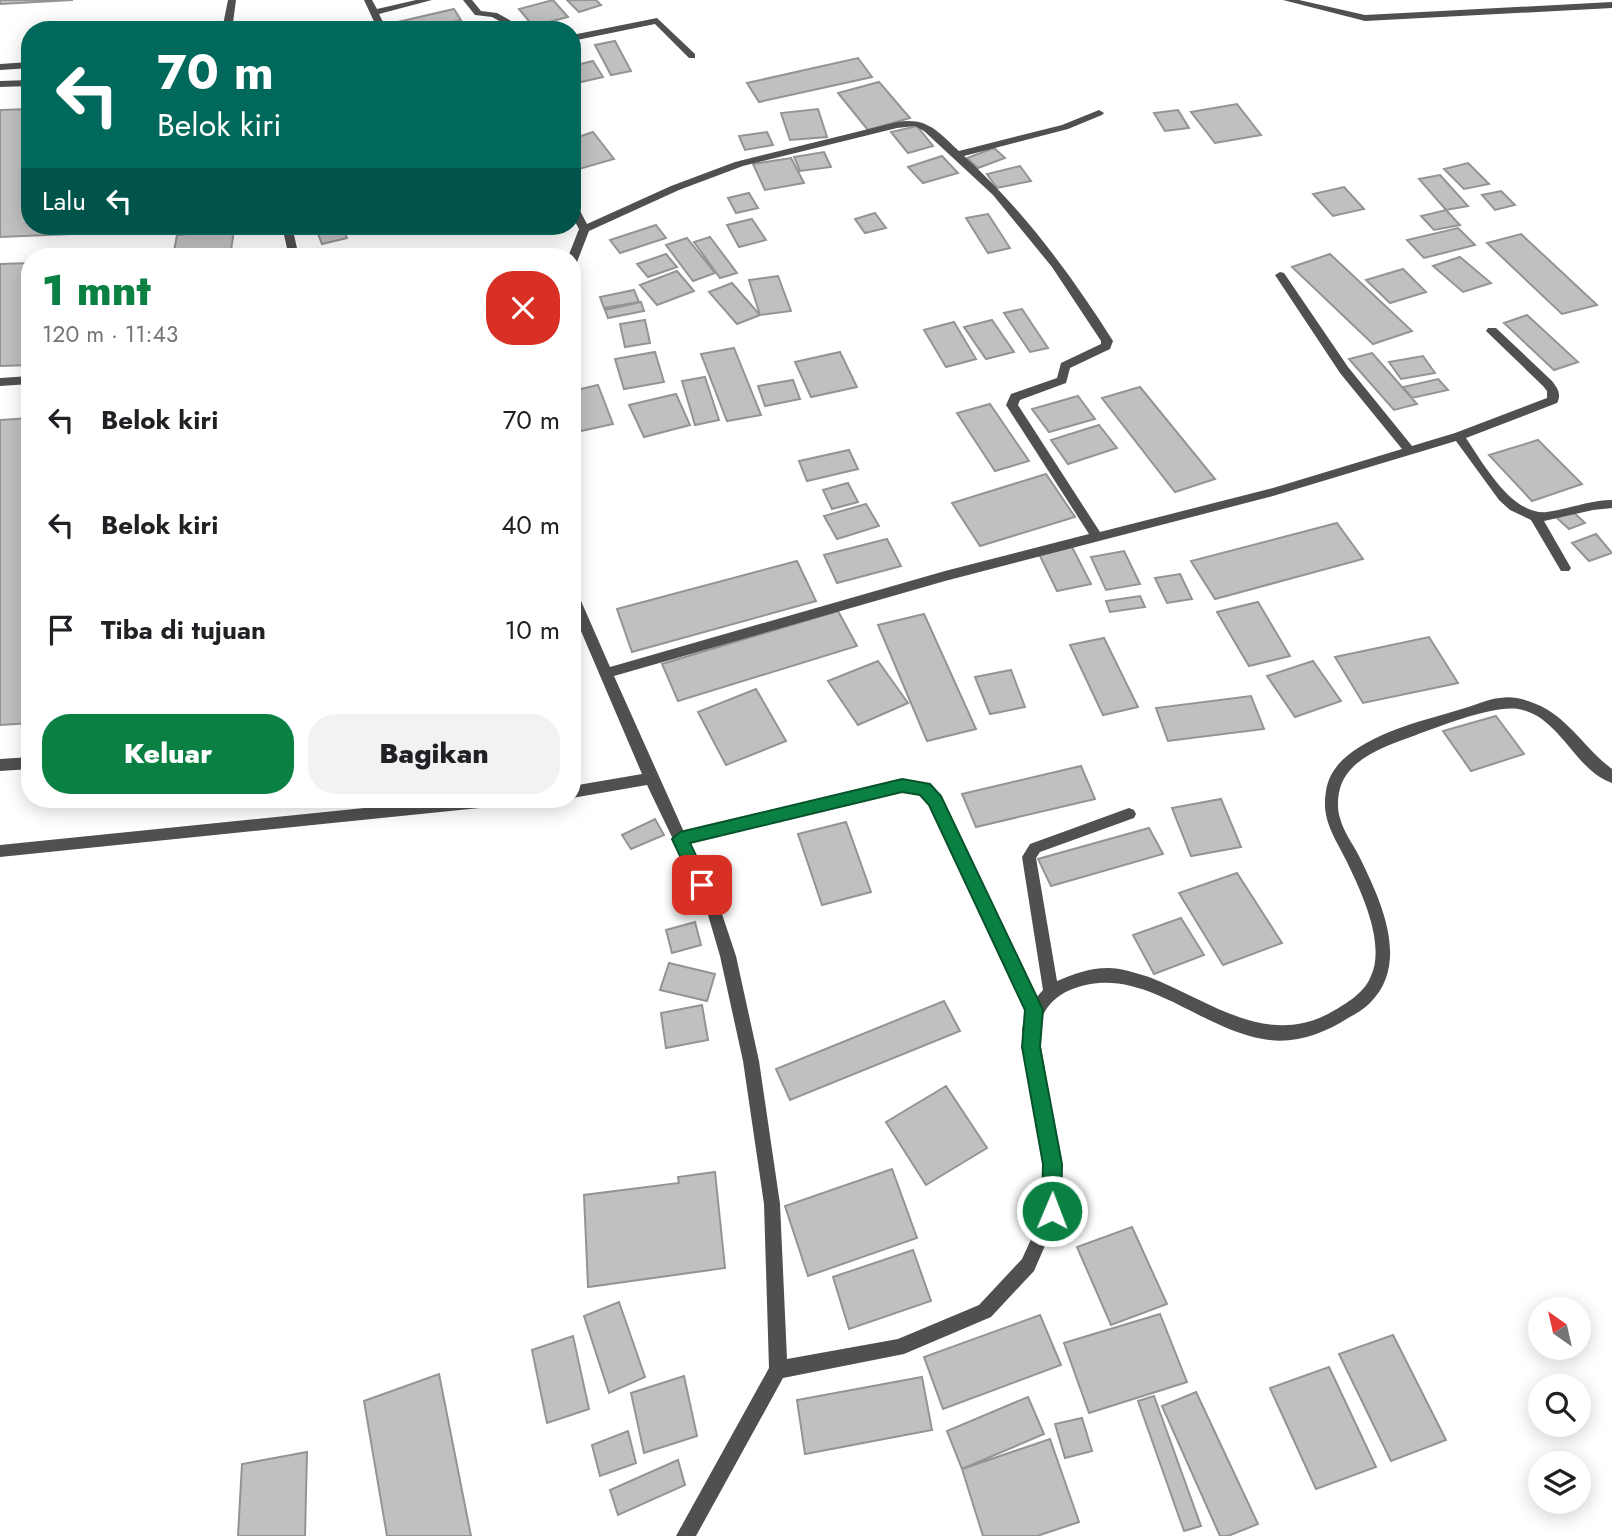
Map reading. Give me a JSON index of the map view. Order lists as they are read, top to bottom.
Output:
{
  "north": "top left",
  "page": {
    "turn": ["70 m", "Belok kiri"],
    "then": "Lalu",
    "heading": ["1 mnt", "120 m · 11:43"],
    "list": [
      {
        "name": "Belok kiri",
        "value": "70 m"
      },
      {
        "name": "Belok kiri",
        "value": "40 m"
      },
      {
        "name": "Tiba di tujuan",
        "value": "10 m"
      }
    ],
    "buttons": ["Keluar", "Bagikan"]
  }
}
